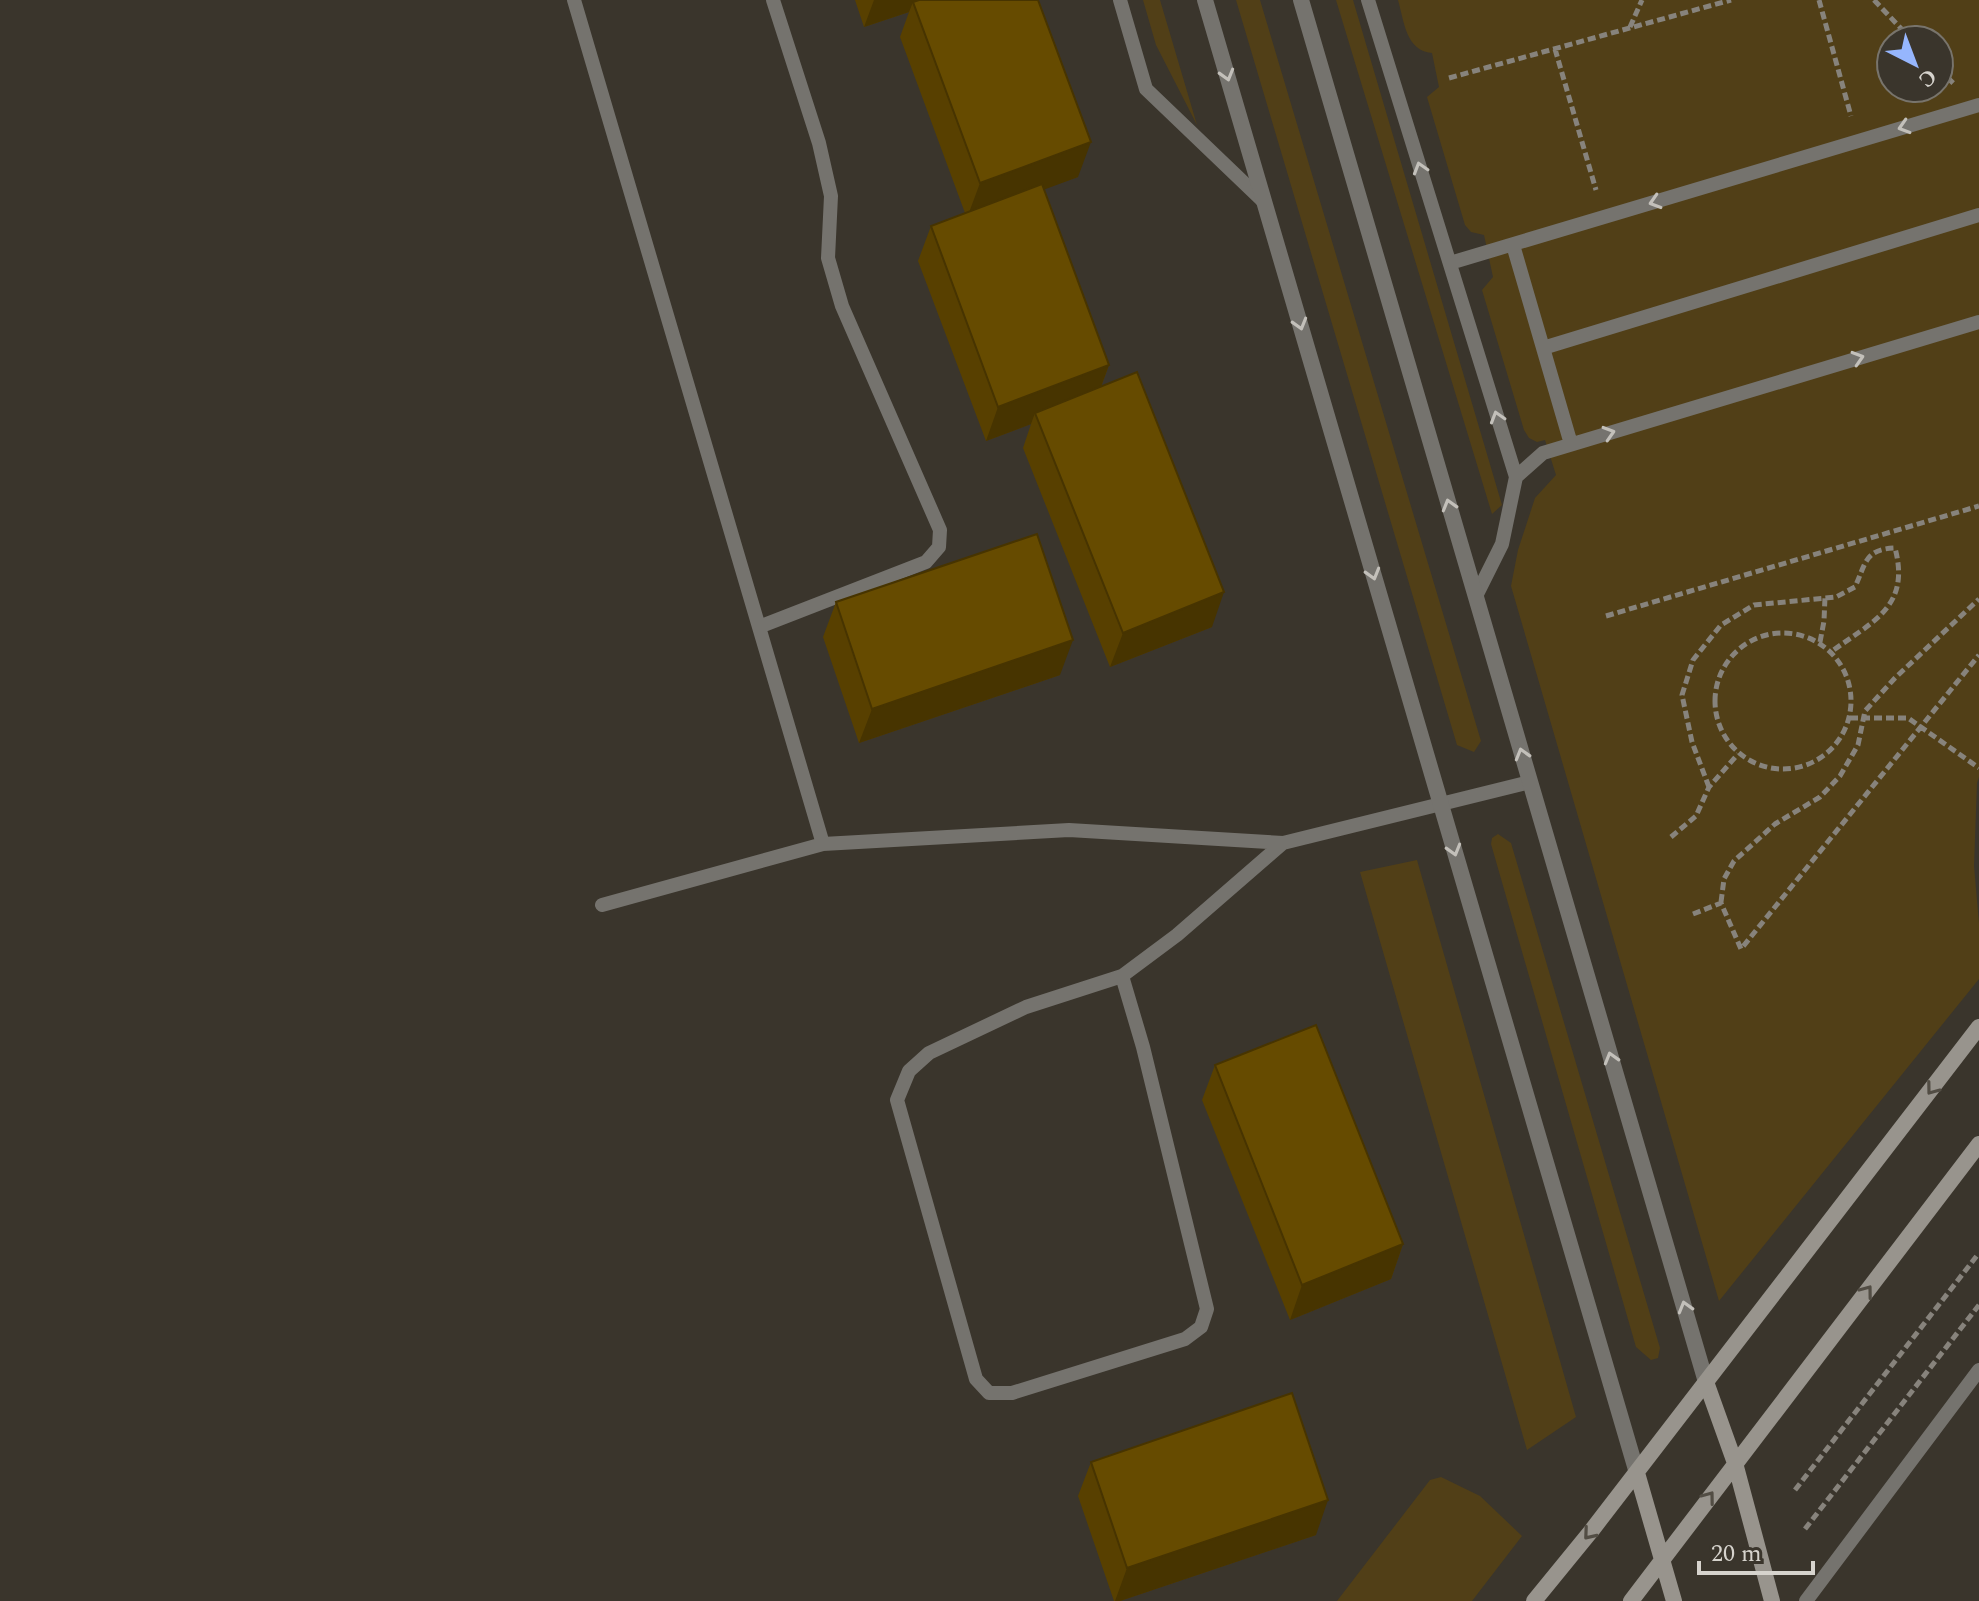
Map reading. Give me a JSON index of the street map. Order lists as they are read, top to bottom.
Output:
{
  "scale_bar": "20 m",
  "north": "bottom right"
}
